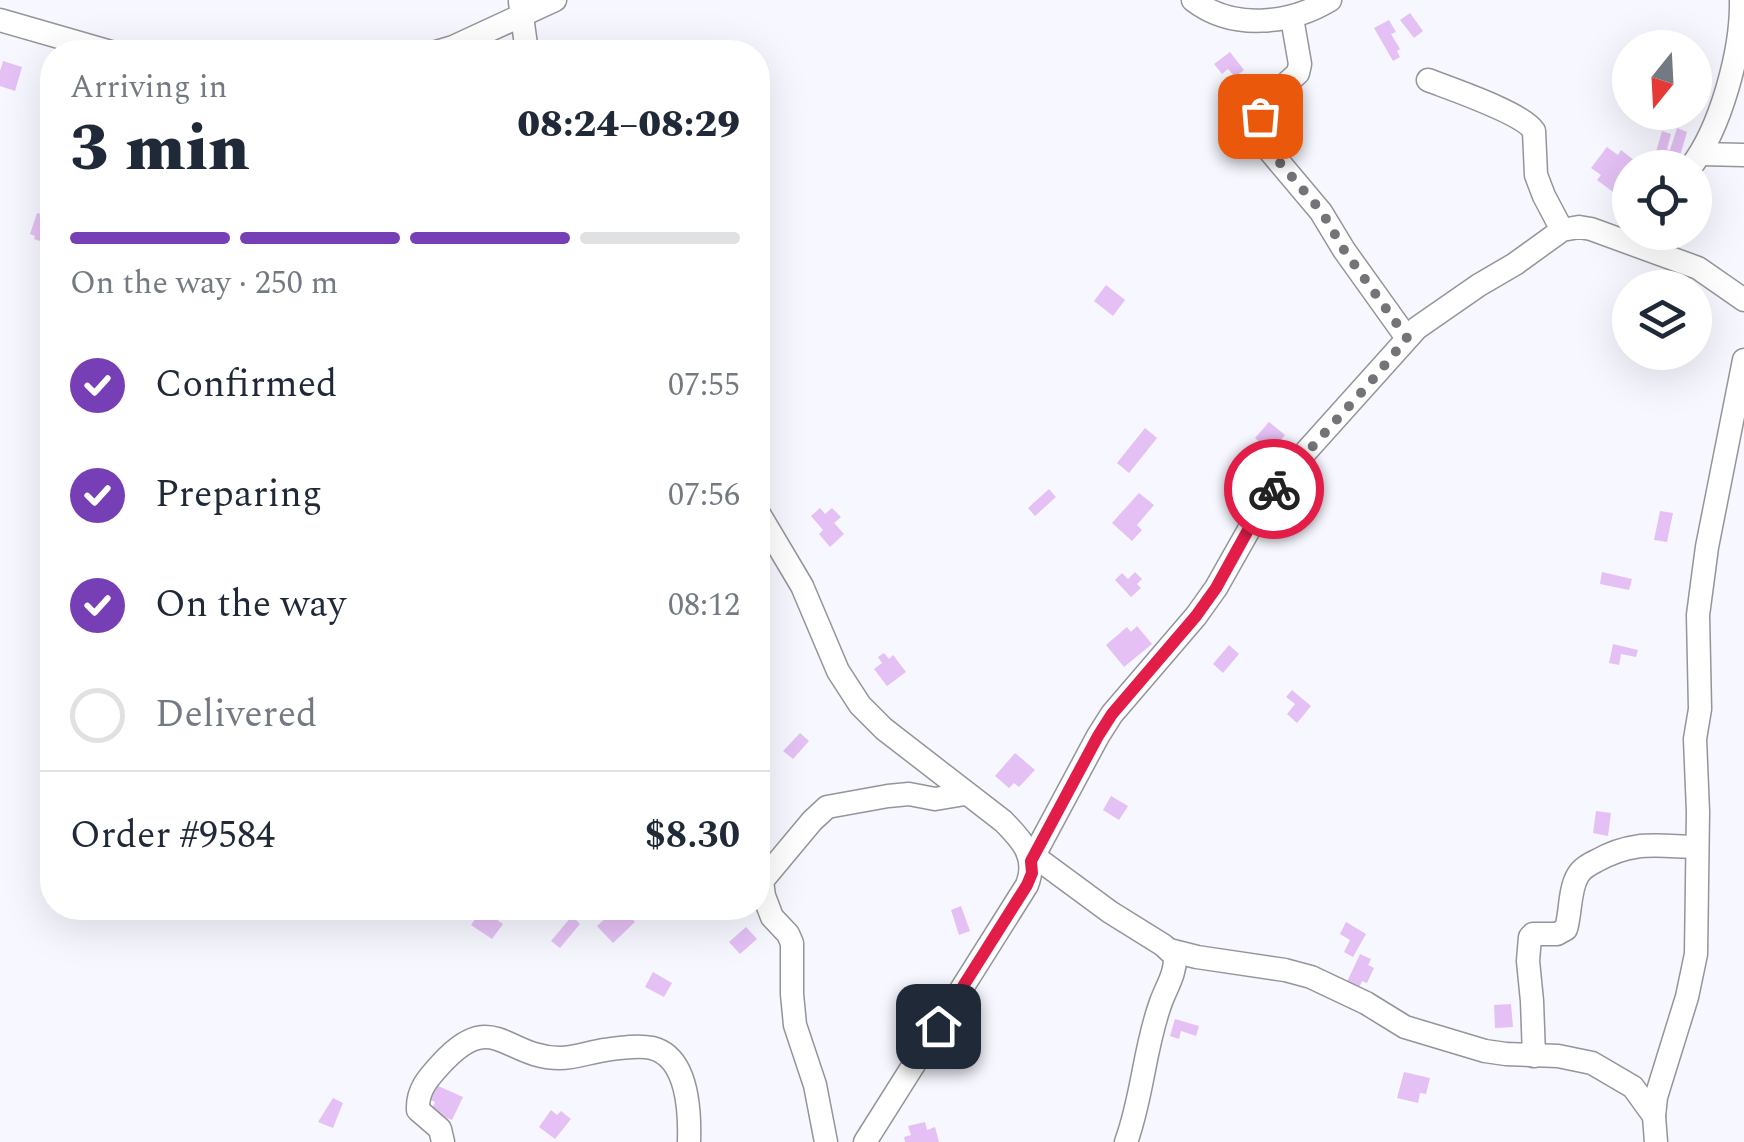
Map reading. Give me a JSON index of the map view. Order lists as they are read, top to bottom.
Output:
{
  "north": "bottom",
  "page": {
    "heading": ["3 min", "Arriving in", "08:24–08:29"],
    "panel": ["Order #9584", "$8.30"],
    "bar": "On the way · 250 m",
    "list": [
      ["Confirmed", "07:55"],
      ["Preparing", "07:56"],
      ["On the way", "08:12"],
      "Delivered"
    ]
  }
}
